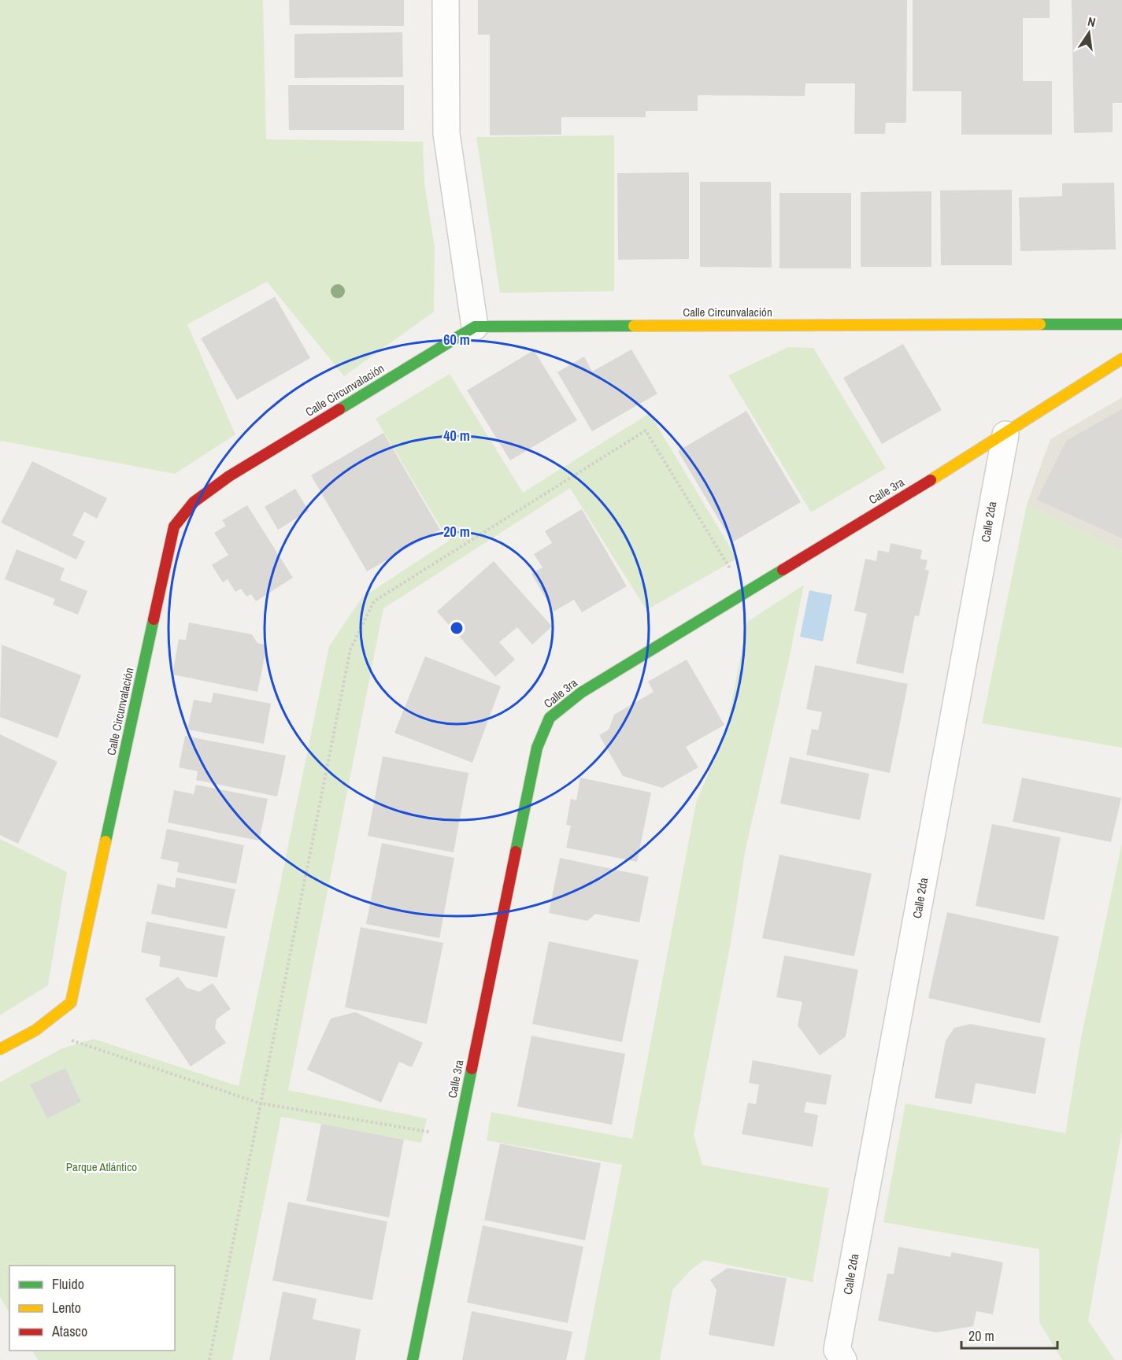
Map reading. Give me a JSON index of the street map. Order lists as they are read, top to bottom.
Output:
{
  "streets": {
    "street": ["Calle Circunvalación", "Calle 3ra", "Calle 2da"]
  },
  "crossings": [
    ["Calle 3ra", "Calle 2da"]
  ],
  "parks": ["Parque Atlántico"],
  "legend": ["Fluido", "Lento", "Atasco"],
  "scale_bar": "20 m",
  "north": "top",
  "rings": ["60 m", "40 m", "20 m"]
}
